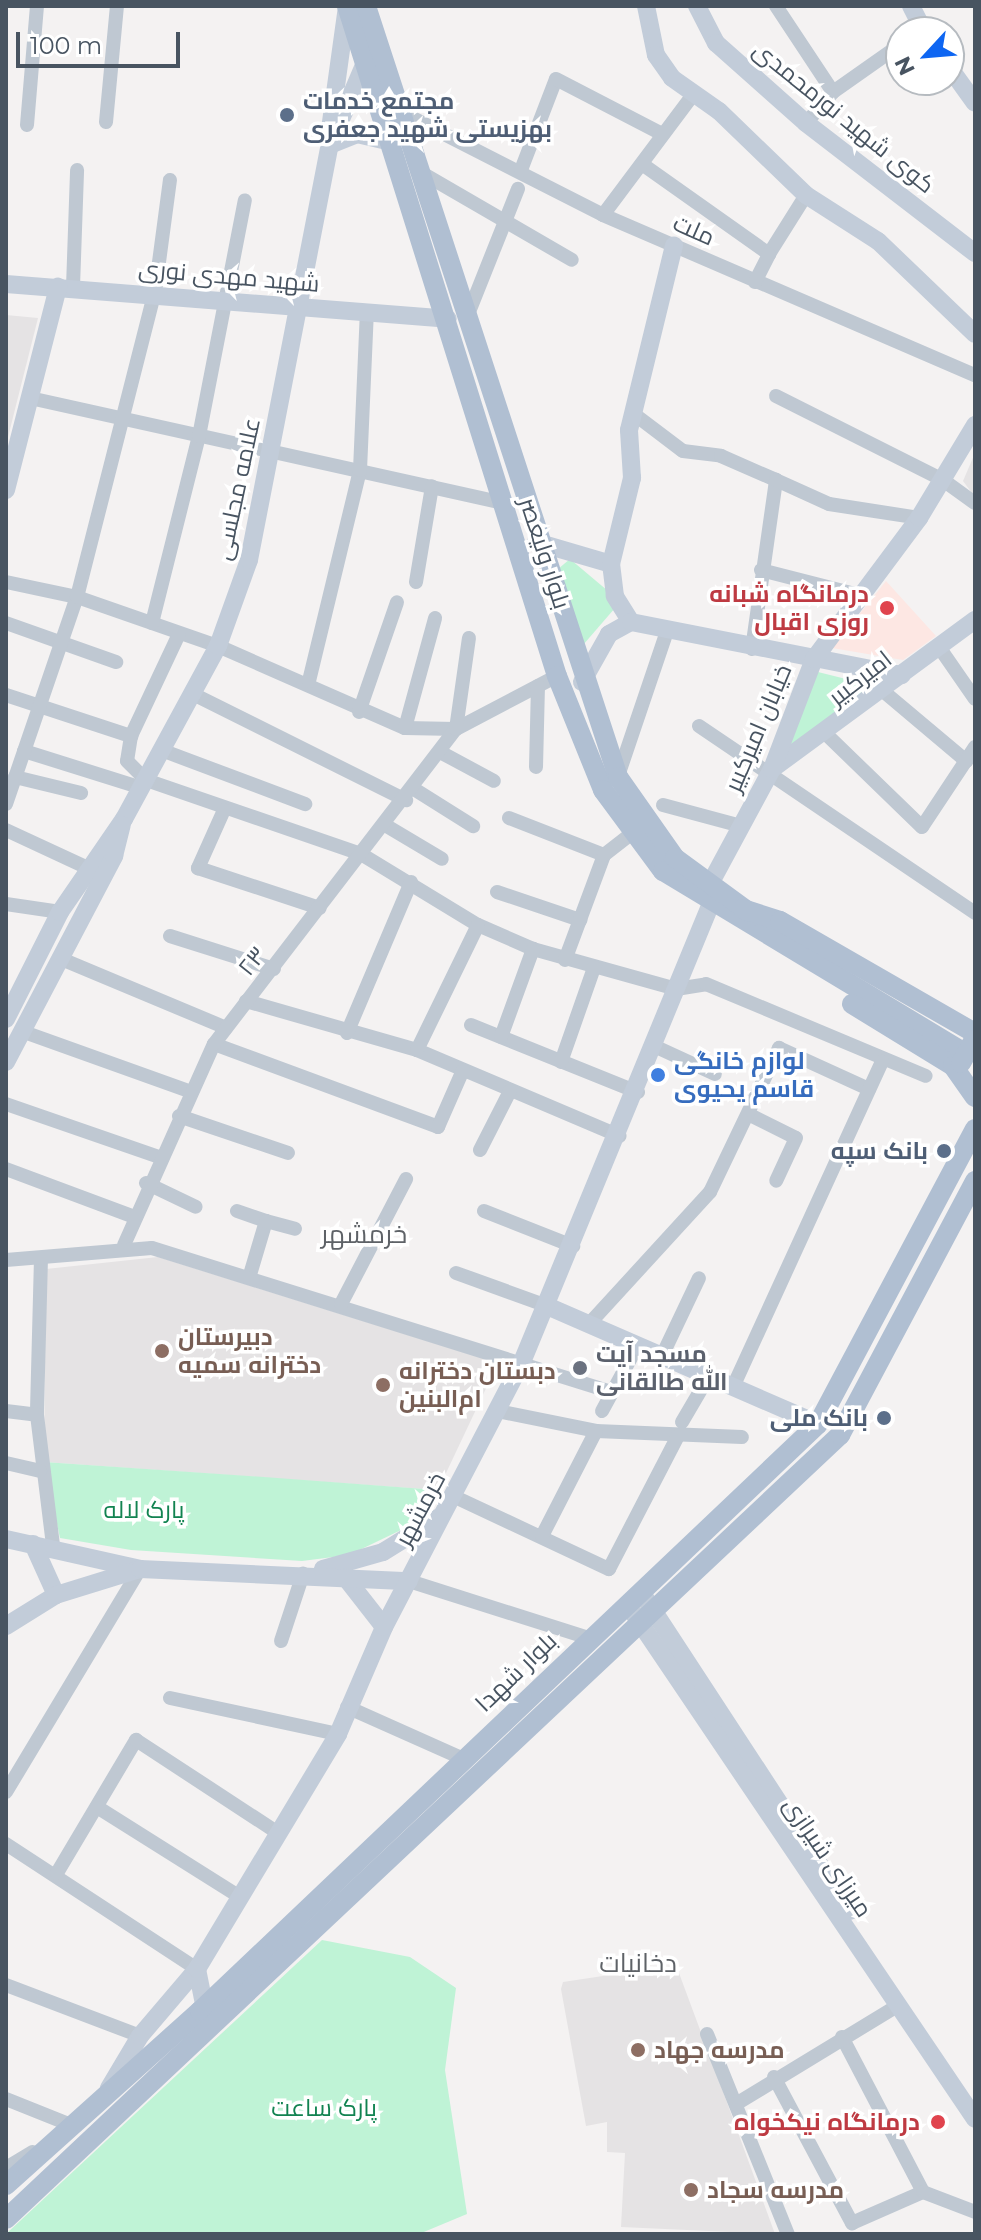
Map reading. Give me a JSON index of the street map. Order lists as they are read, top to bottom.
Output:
{
  "streets": {
    "main road": [
      "کوی شهید نورمحمدی",
      "شهید مهدی نوری",
      "علامه مجلسی",
      "بلوار ولیعصر",
      "امیرکبیر",
      "خیابان امیرکبیر",
      "خرمشهر",
      "بلوار شهدا",
      "میرزای شیرازی"
    ],
    "street": ["ملت", "۲۳"]
  },
  "crossings": [
    ["ملت", "بلوار ولیعصر"],
    ["شهید مهدی نوری", "علامه مجلسی"],
    ["شهید مهدی نوری", "بلوار ولیعصر"],
    ["بلوار ولیعصر", "خیابان امیرکبیر"],
    ["بلوار ولیعصر", "خرمشهر"],
    ["امیرکبیر", "خیابان امیرکبیر"],
    ["خیابان امیرکبیر", "خرمشهر"],
    ["خرمشهر", "بلوار شهدا"],
    ["بلوار شهدا", "میرزای شیرازی"]
  ],
  "districts": ["خرمشهر", "دخانیات"],
  "parks": ["پارک لاله", "پارک ساعت"],
  "places": [
    "مجتمع خدمات بهزیستی شهید جعفری",
    "درمانگاه شبانه روزی اقبال",
    "لوازم خانگی قاسم یحیوی",
    "بانک سپه",
    "دبیرستان دخترانه سمیه",
    "مسجد آیت الله طالقانی",
    "دبستان دخترانه ام‌البنین",
    "بانک ملی",
    "مدرسه جهاد",
    "درمانگاه نیکخواه",
    "مدرسه سجاد"
  ],
  "scale_bar": "100 m",
  "north": "bottom left"
}
